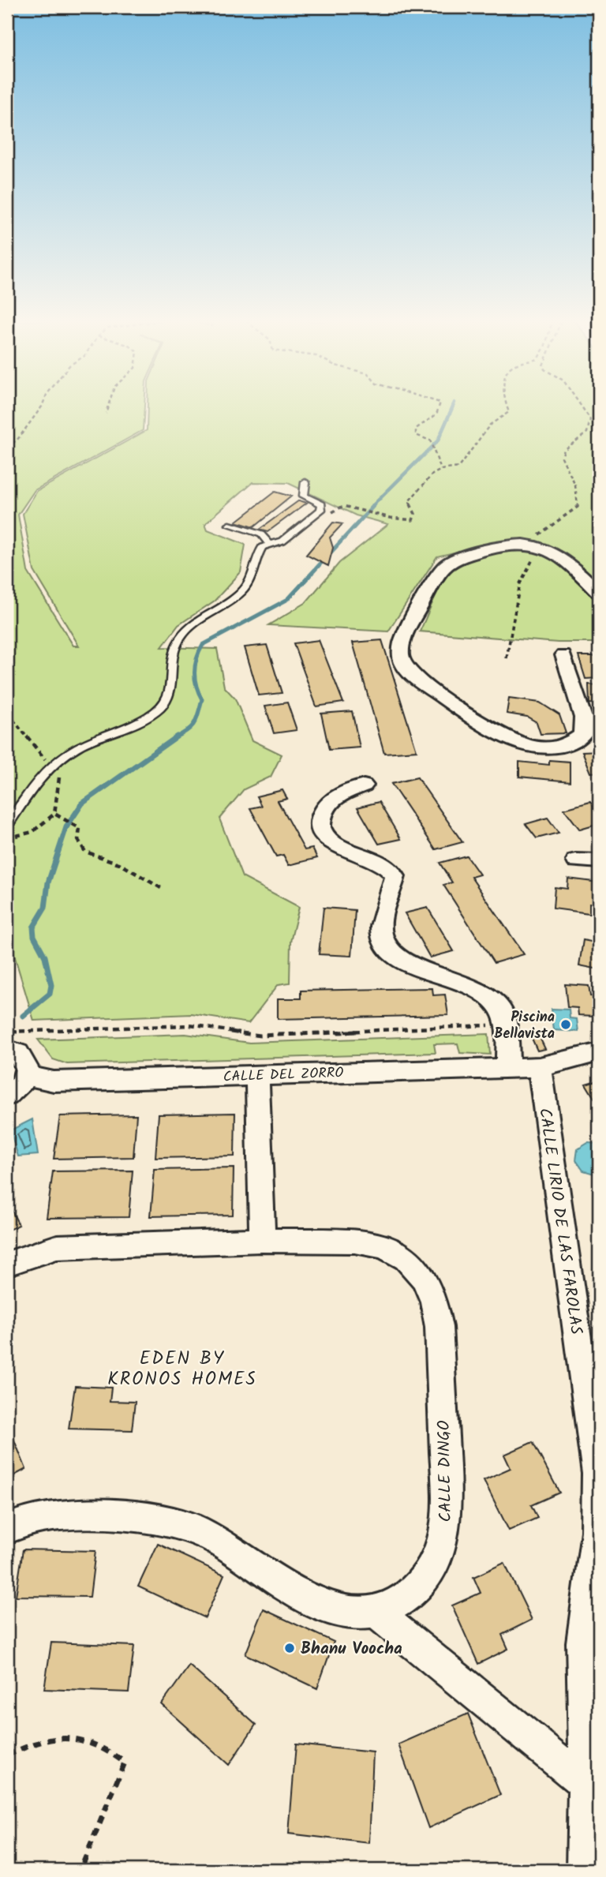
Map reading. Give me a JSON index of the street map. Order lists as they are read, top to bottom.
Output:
{
  "streets": {
    "street": ["CALLE DEL ZORRO", "CALLE LIRIO DE LAS FAROLAS", "CALLE DINGO"]
  },
  "crossings": [
    ["CALLE DEL ZORRO", "CALLE LIRIO DE LAS FAROLAS"]
  ],
  "districts": ["EDEN BY KRONOS HOMES"],
  "places": ["Piscina Bellavista", "Bhanu Voocha"]
}
